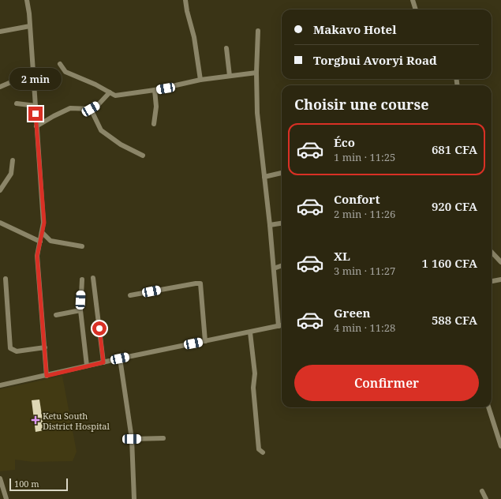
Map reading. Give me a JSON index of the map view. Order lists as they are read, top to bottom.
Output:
{
  "places": {
    "health": ["Ketu South District Hospital"]
  },
  "scale_bar": "100 m",
  "page": {
    "banner": ["Makavo Hotel", "Torgbui Avoryi Road"],
    "bubble": "2 min",
    "heading": "Choisir une course",
    "list": [
      {
        "name": "Éco",
        "note": "1 min · 11:25",
        "value": "681 CFA"
      },
      {
        "name": "Confort",
        "note": "2 min · 11:26",
        "value": "920 CFA"
      },
      {
        "name": "XL",
        "note": "3 min · 11:27",
        "value": "1 160 CFA"
      },
      {
        "name": "Green",
        "note": "4 min · 11:28",
        "value": "588 CFA"
      }
    ],
    "buttons": "Confirmer",
    "scale": "100 m"
  }
}
